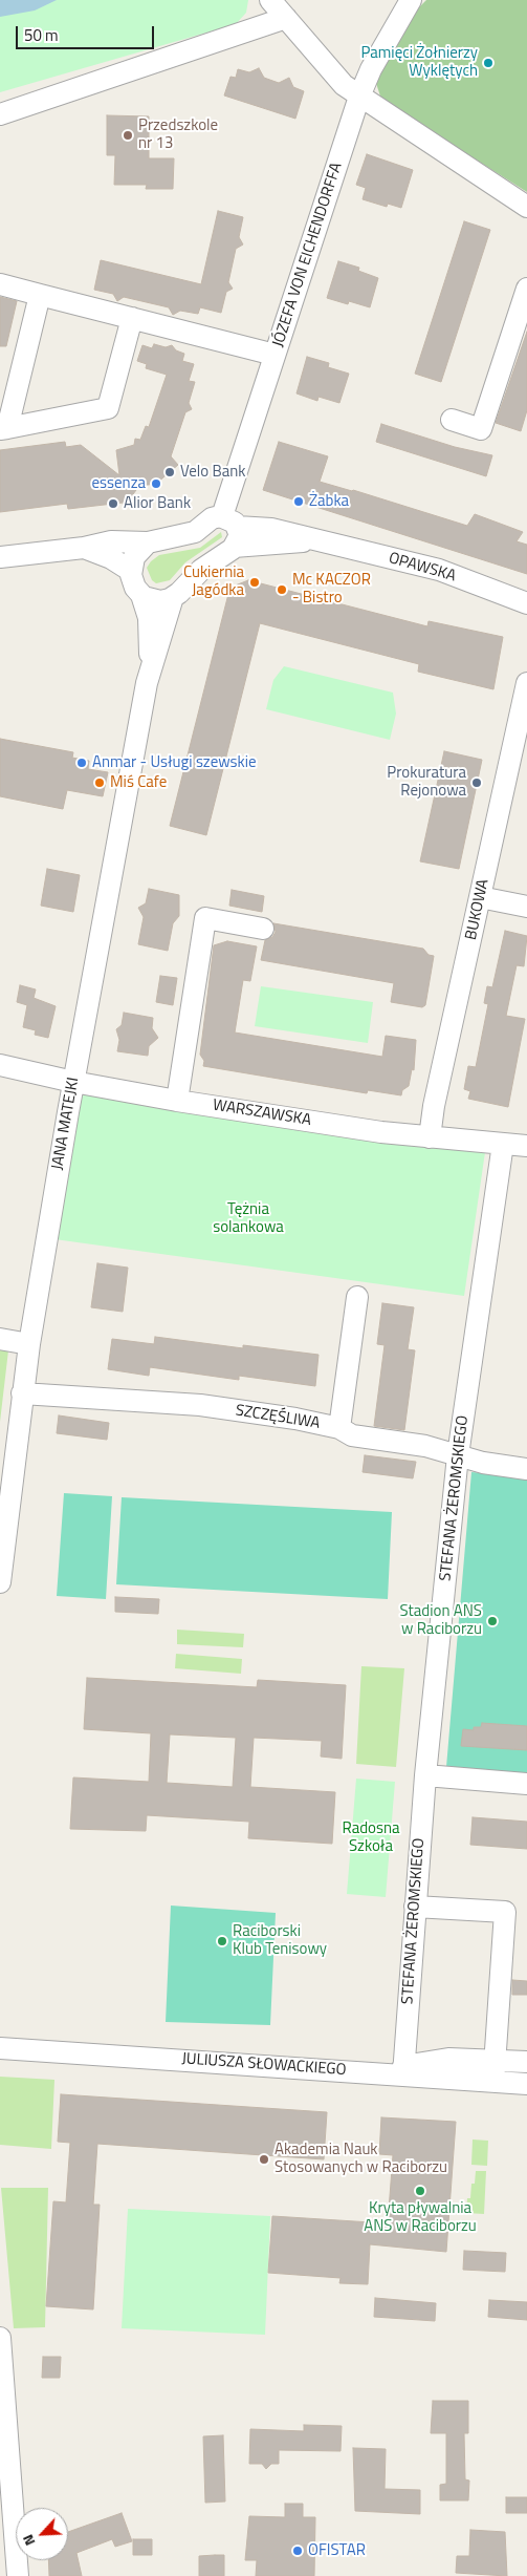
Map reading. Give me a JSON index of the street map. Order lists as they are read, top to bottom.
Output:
{
  "streets": {
    "street": [
      "JÓZEFA VON EICHENDORFFA",
      "OPAWSKA",
      "BUKOWA",
      "WARSZAWSKA",
      "JANA MATEJKI",
      "SZCZĘŚLIWA",
      "STEFANA ŻEROMSKIEGO",
      "JULIUSZA SŁOWACKIEGO"
    ]
  },
  "crossings": [
    ["JÓZEFA VON EICHENDORFFA", "OPAWSKA"],
    ["BUKOWA", "WARSZAWSKA"],
    ["WARSZAWSKA", "JANA MATEJKI"],
    ["WARSZAWSKA", "STEFANA ŻEROMSKIEGO"],
    ["JANA MATEJKI", "SZCZĘŚLIWA"],
    ["SZCZĘŚLIWA", "STEFANA ŻEROMSKIEGO"],
    ["STEFANA ŻEROMSKIEGO", "JULIUSZA SŁOWACKIEGO"]
  ],
  "parks": ["Tężnia solankowa", "Radosna Szkoła"],
  "places": [
    "Pamięci Żołnierzy Wyklętych",
    "Przedszkole nr 13",
    "Velo Bank",
    "essenza",
    "Żabka",
    "Alior Bank",
    "Cukiernia Jagódka",
    "Mc KACZOR - Bistro",
    "Anmar - Usługi szewskie",
    "Miś Cafe",
    "Prokuratura Rejonowa",
    "Stadion ANS w Raciborzu",
    "Raciborski Klub Tenisowy",
    "Akademia Nauk Stosowanych w Raciborzu",
    "Kryta pływalnia ANS w Raciborzu",
    "OFISTAR"
  ],
  "scale_bar": "50 m",
  "north": "bottom left"
}
